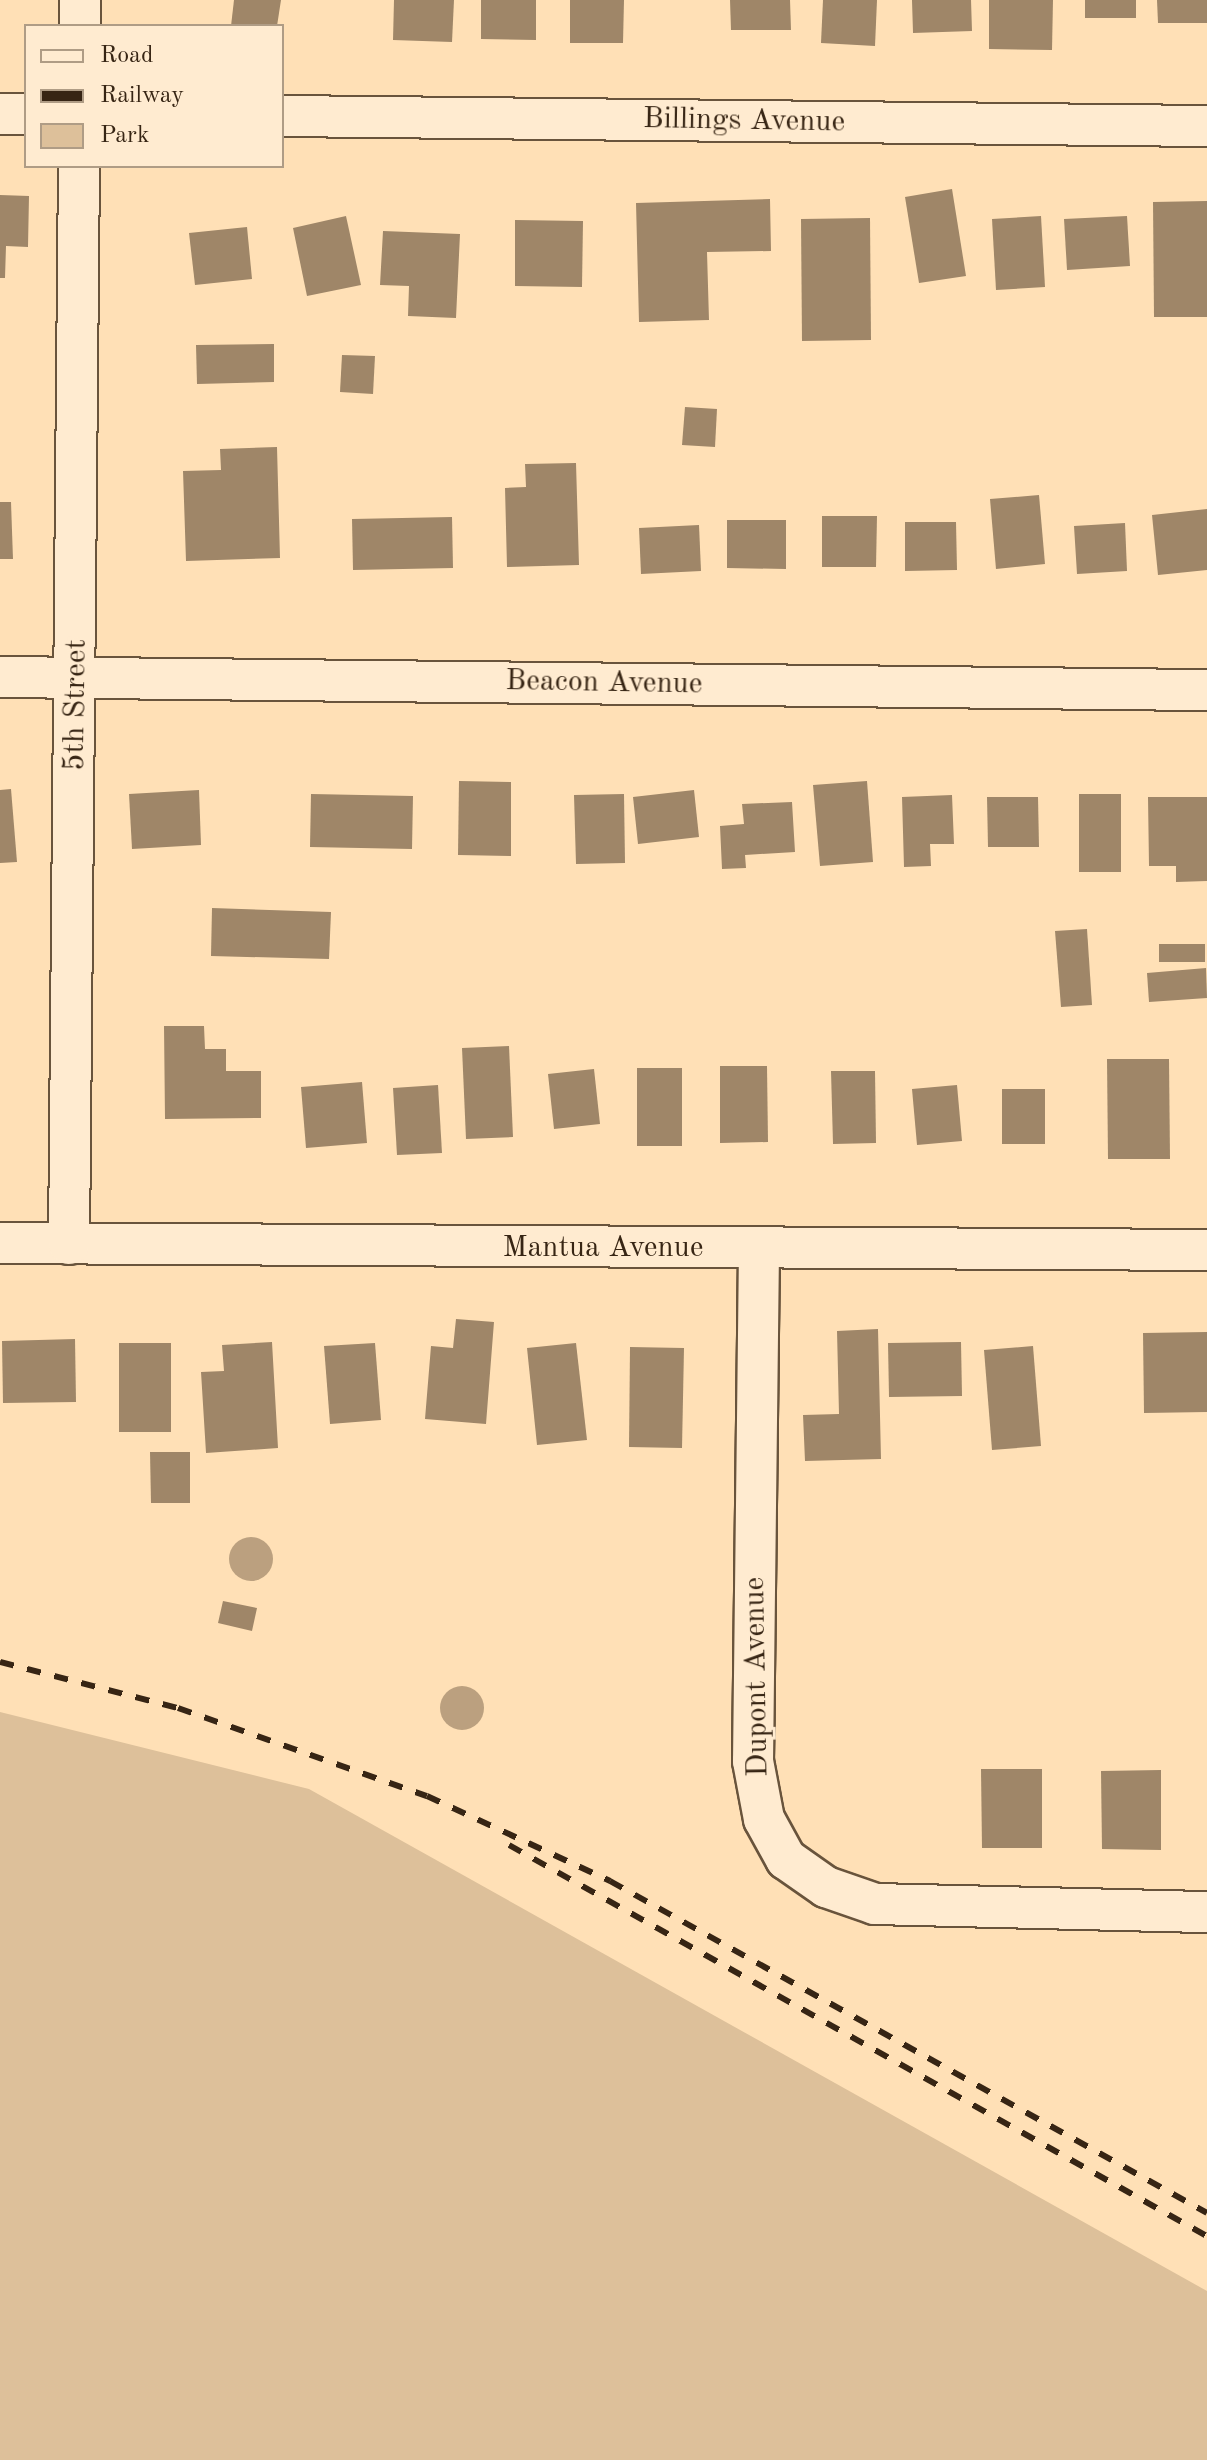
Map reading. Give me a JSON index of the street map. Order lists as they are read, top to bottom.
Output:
{
  "streets": {
    "street": [
      "Billings Avenue",
      "Beacon Avenue",
      "5th Street",
      "Mantua Avenue",
      "Dupont Avenue"
    ]
  },
  "crossings": [
    ["Beacon Avenue", "5th Street"],
    ["5th Street", "Mantua Avenue"],
    ["Mantua Avenue", "Dupont Avenue"]
  ],
  "legend": ["Road", "Railway", "Park"]
}
